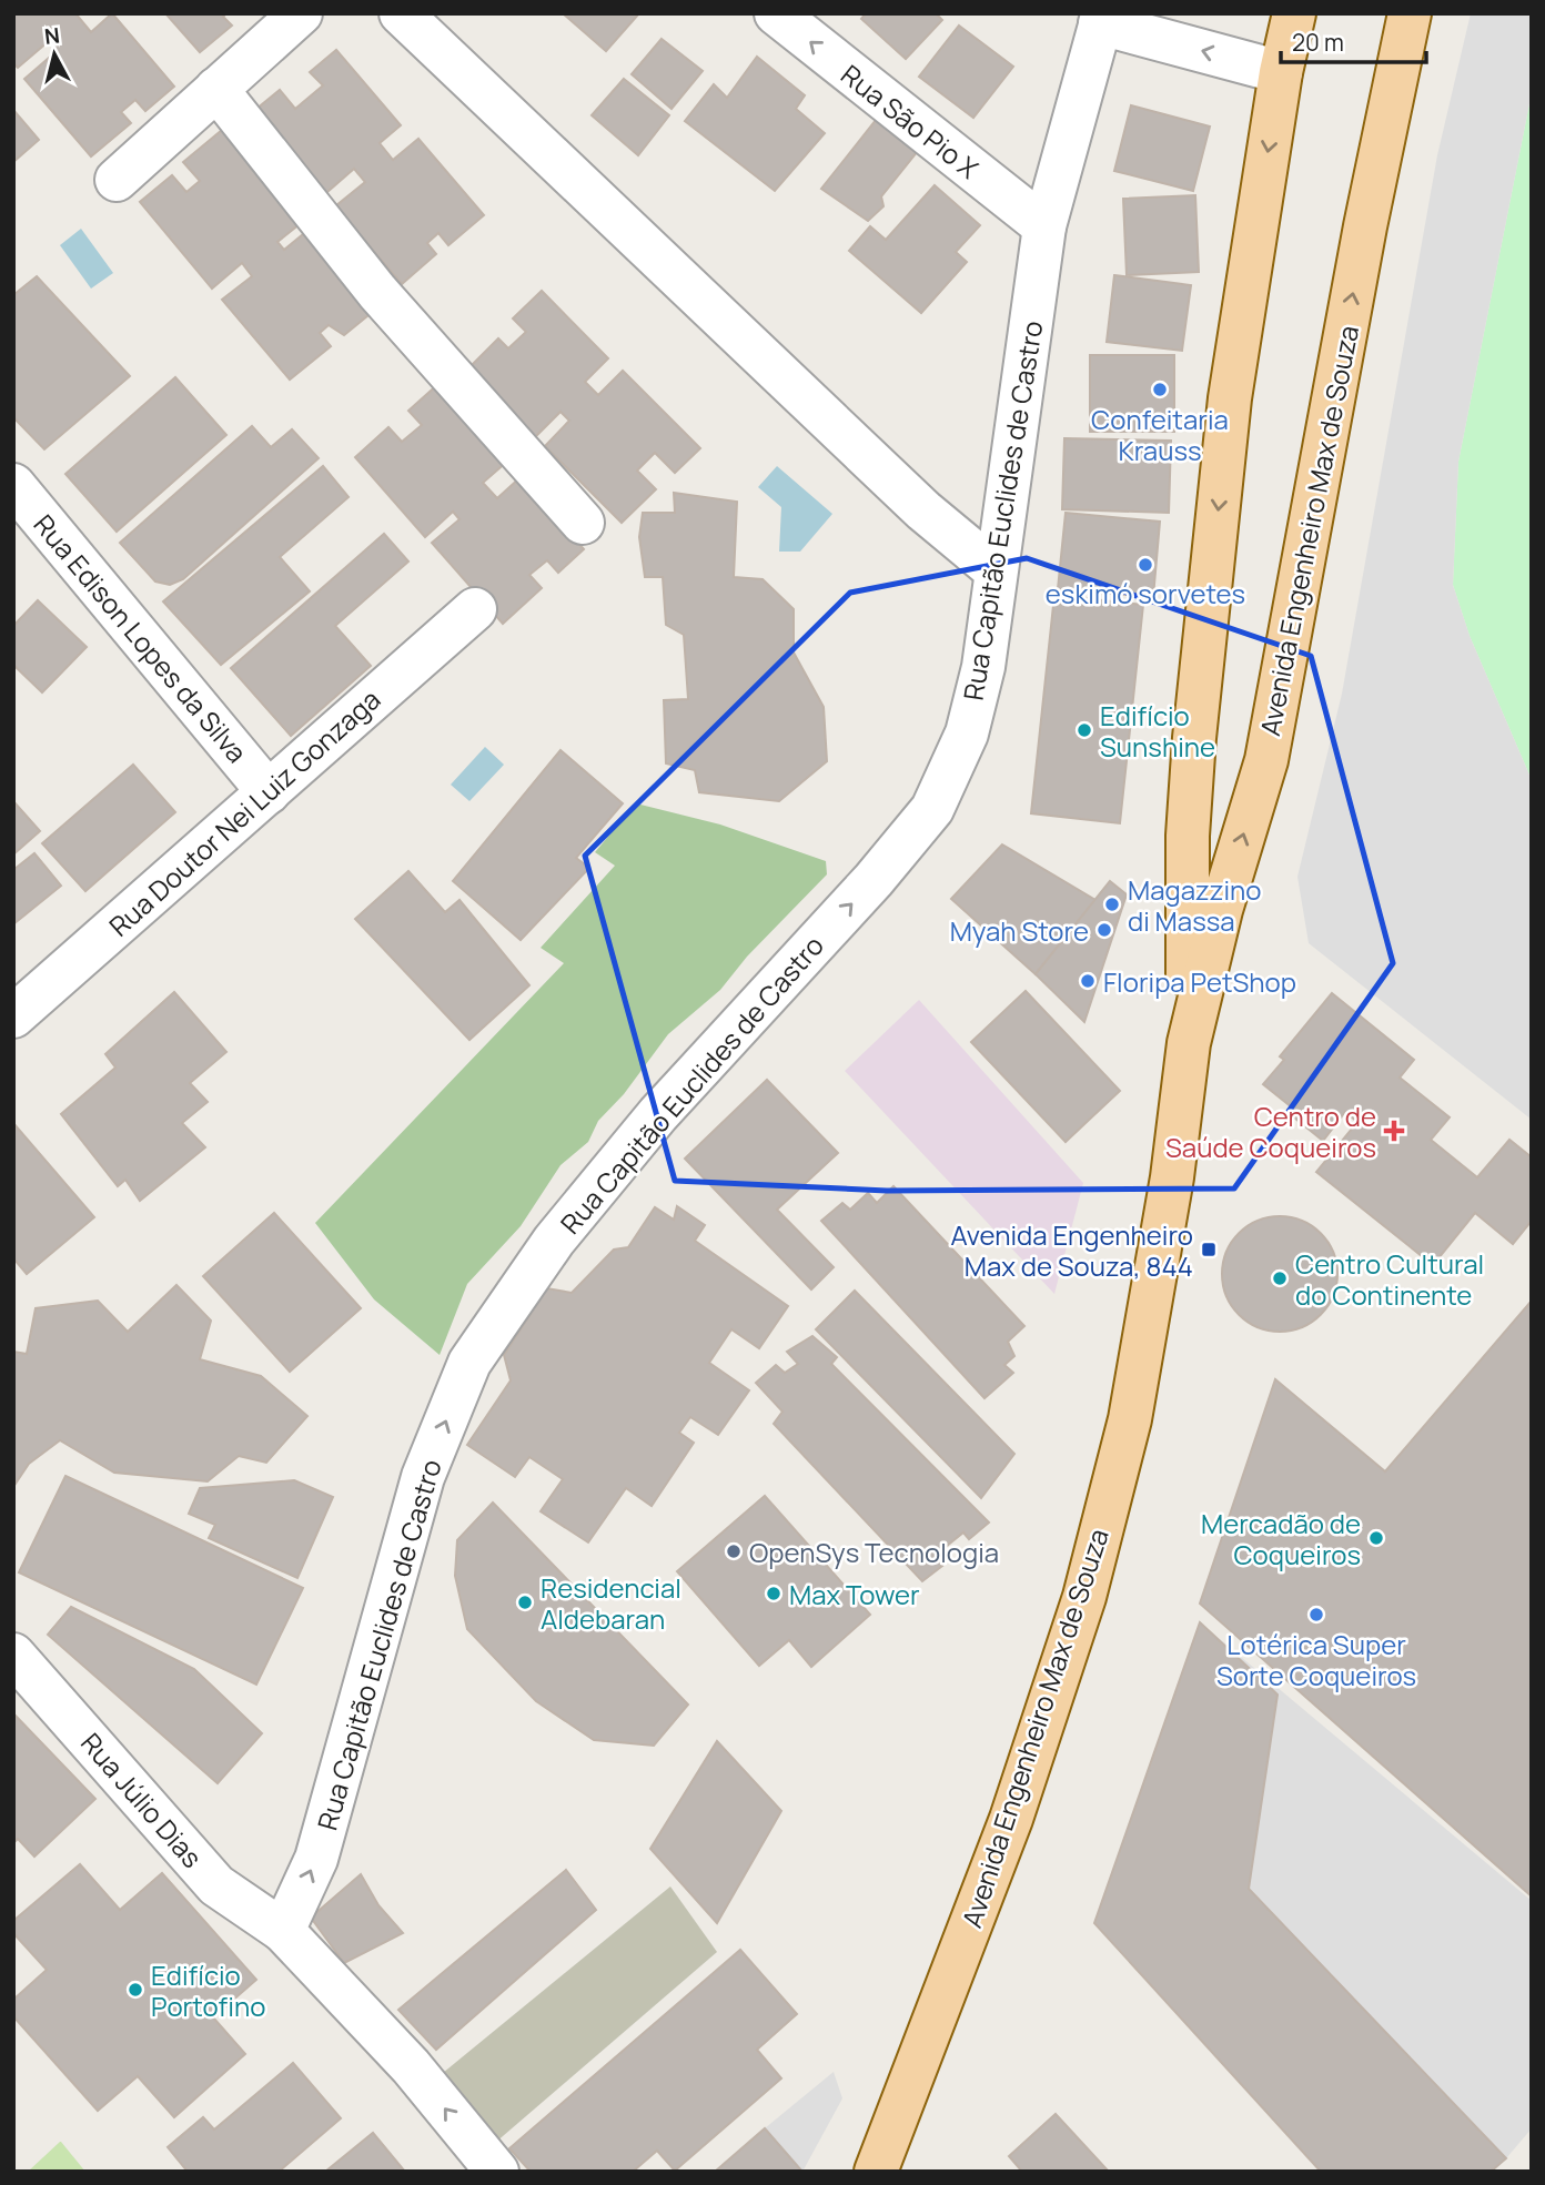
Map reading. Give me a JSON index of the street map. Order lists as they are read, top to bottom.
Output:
{
  "streets": {
    "main road": ["Avenida Engenheiro Max de Souza"],
    "street": [
      "Rua São Pio X",
      "Rua Capitão Euclides de Castro",
      "Rua Edison Lopes da Silva",
      "Rua Doutor Nei Luiz Gonzaga",
      "Rua Júlio Dias"
    ]
  },
  "crossings": [
    ["Rua São Pio X", "Rua Capitão Euclides de Castro"],
    ["Rua Capitão Euclides de Castro", "Rua Júlio Dias"],
    ["Rua Edison Lopes da Silva", "Rua Doutor Nei Luiz Gonzaga"]
  ],
  "one_way": ["Rua Capitão Euclides de Castro"],
  "places": {
    "other": [
      "Confeitaria Krauss",
      "eskimó sorvetes",
      "Edifício Sunshine",
      "Magazzino di Massa",
      "Myah Store",
      "Floripa PetShop",
      "Centro Cultural do Continente",
      "Mercadão de Coqueiros",
      "OpenSys Tecnologia",
      "Max Tower",
      "Residencial Aldebaran",
      "Lotérica Super Sorte Coqueiros",
      "Edifício Portofino"
    ],
    "health": ["Centro de Saúde Coqueiros"],
    "transit": ["Avenida Engenheiro Max de Souza, 844"]
  },
  "scale_bar": "20 m",
  "north": "top"
}
